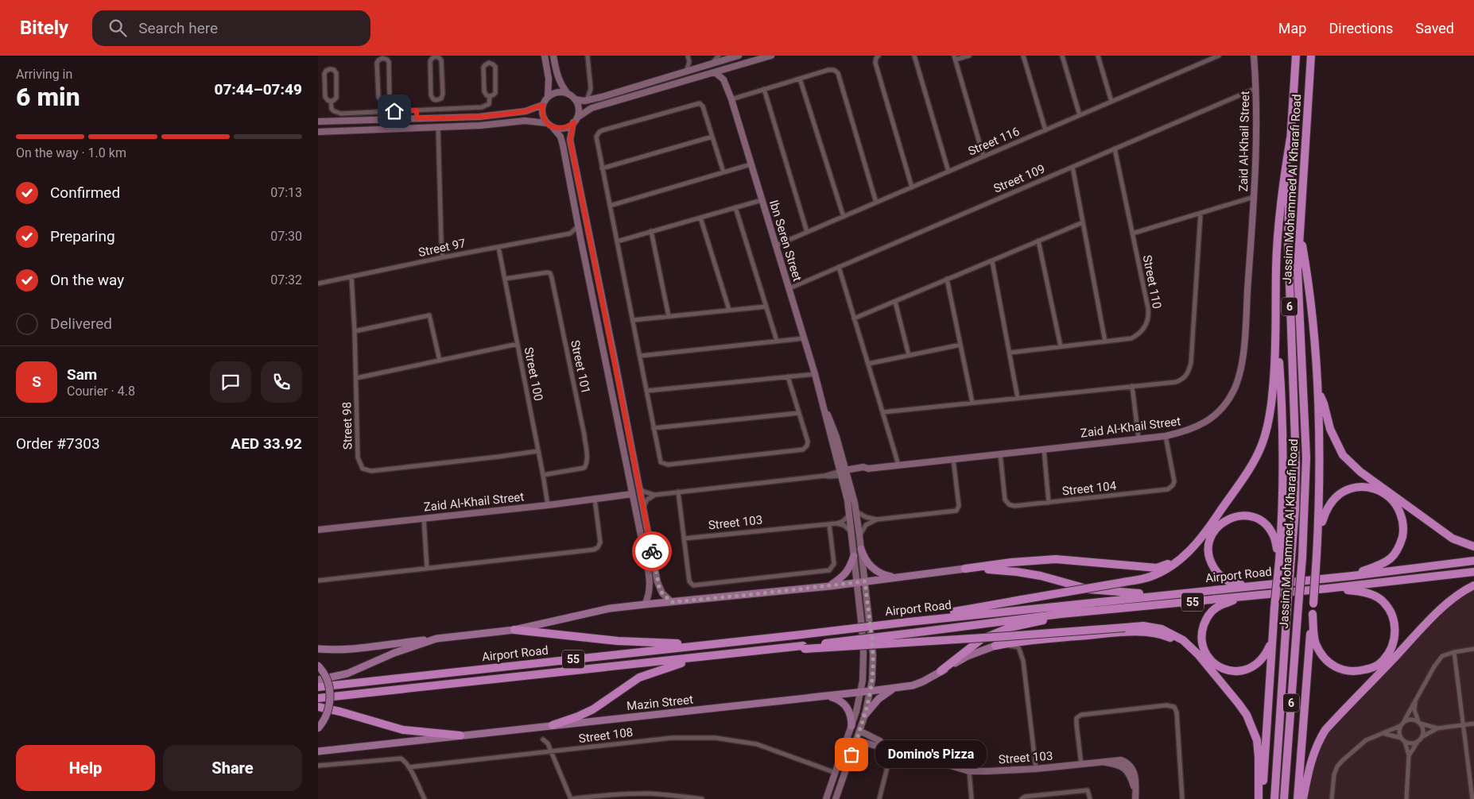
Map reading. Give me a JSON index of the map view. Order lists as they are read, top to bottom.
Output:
{
  "streets": {
    "highway": [
      "Jassim Mohammed Al Kharafi Road",
      "6",
      "Airport Road",
      "55"
    ],
    "main road": ["Mazin Street"],
    "street": [
      "Street 116",
      "Zaid Al-Khail Street",
      "Street 109",
      "Ibn Seren Street",
      "Street 97",
      "Street 110",
      "Street 101",
      "Street 100",
      "Street 98",
      "Street 104",
      "Street 103",
      "Street 108"
    ]
  },
  "crossings": [
    ["Street 116", "Ibn Seren Street"],
    ["Zaid Al-Khail Street", "Street 109"],
    ["Zaid Al-Khail Street", "Ibn Seren Street"],
    ["Zaid Al-Khail Street", "Street 100"],
    ["Zaid Al-Khail Street", "Street 104"],
    ["Street 109", "Ibn Seren Street"],
    ["Street 109", "Street 110"],
    ["Ibn Seren Street", "Street 103"],
    ["Ibn Seren Street", "Mazin Street"],
    ["Ibn Seren Street", "Street 108"],
    ["Street 97", "Street 100"],
    ["Street 97", "Street 98"],
    ["Street 101", "Street 100"],
    ["Street 100", "Street 98"]
  ],
  "places": ["Domino's Pizza"],
  "page": {
    "header": "Bitely",
    "search": "Search here",
    "nav": ["Map", "Directions", "Saved"],
    "heading": ["6 min", "Arriving in", "07:44–07:49"],
    "panel": [
      "Sam",
      "Courier · 4.8",
      "Order #7303",
      "AED 33.92"
    ],
    "bar": "On the way · 1.0 km",
    "list": [
      ["Confirmed", "07:13"],
      ["Preparing", "07:30"],
      ["On the way", "07:32"],
      "Delivered"
    ],
    "round": "S",
    "buttons": ["Help", "Share"],
    "bubble": "Domino's Pizza"
  }
}
